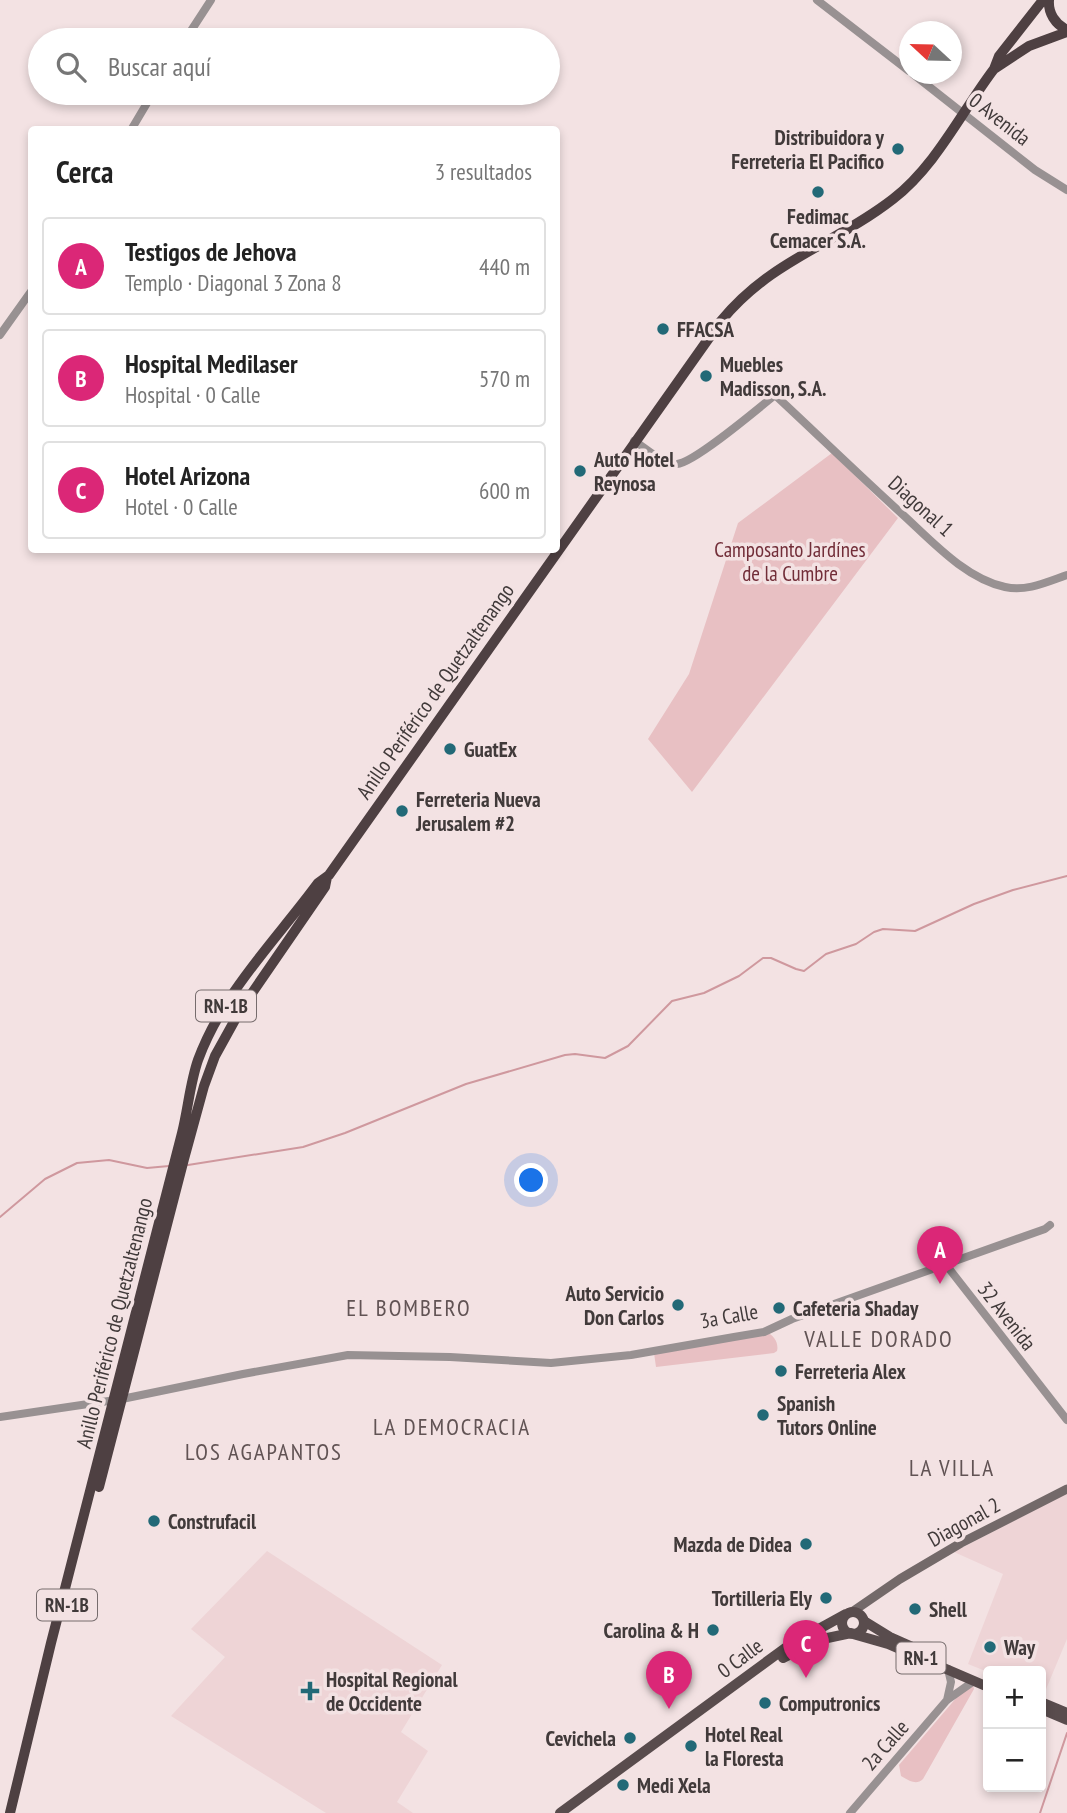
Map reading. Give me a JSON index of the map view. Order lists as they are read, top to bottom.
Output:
{
  "streets": {
    "highway": ["Anillo Periférico de Quetzaltenango", "RN-1B"],
    "main road": ["Diagonal 2", "0 Calle", "RN-1"],
    "street": [
      "0 Avenida",
      "Diagonal 1",
      "3a Calle",
      "32 Avenida",
      "2a Calle"
    ]
  },
  "crossings": [
    ["0 Avenida", "Anillo Periférico de Quetzaltenango"],
    ["Diagonal 1", "Anillo Periférico de Quetzaltenango"],
    ["Anillo Periférico de Quetzaltenango", "RN-1B"],
    ["Anillo Periférico de Quetzaltenango", "3a Calle"],
    ["3a Calle", "32 Avenida"],
    ["Diagonal 2", "0 Calle"],
    ["Diagonal 2", "RN-1"],
    ["0 Calle", "RN-1"],
    ["RN-1", "2a Calle"]
  ],
  "districts": [
    "EL BOMBERO",
    "VALLE DORADO",
    "LA DEMOCRACIA",
    "LOS AGAPANTOS",
    "LA VILLA"
  ],
  "parks": ["Camposanto Jardínes de la Cumbre"],
  "places": {
    "other": [
      "Distribuidora y Ferreteria El Pacifico",
      "Fedimac Cemacer S.A.",
      "FFACSA",
      "Muebles Madisson, S.A.",
      "Auto Hotel Reynosa",
      "GuatEx",
      "Ferreteria Nueva Jerusalem #2",
      "Auto Servicio Don Carlos",
      "Cafeteria Shaday",
      "Ferreteria Alex",
      "Spanish Tutors Online",
      "Construfacil",
      "Mazda de Didea",
      "Tortilleria Ely",
      "Shell",
      "Carolina & H",
      "Way",
      "Computronics",
      "Cevichela",
      "Hotel Real la Floresta",
      "Medi Xela"
    ],
    "health": ["Hospital Regional de Occidente"]
  },
  "north": "left",
  "page": {
    "search": "Buscar aquí",
    "heading": ["Cerca", "3 resultados"],
    "list": [
      {
        "mark": "A",
        "name": "Testigos de Jehova",
        "note": "Templo · Diagonal 3 Zona 8",
        "value": "440 m"
      },
      {
        "mark": "B",
        "name": "Hospital Medilaser",
        "note": "Hospital · 0 Calle",
        "value": "570 m"
      },
      {
        "mark": "C",
        "name": "Hotel Arizona",
        "note": "Hotel · 0 Calle",
        "value": "600 m"
      }
    ],
    "pins": ["A", "C", "B"],
    "map_buttons": ["+", "−"]
  }
}
